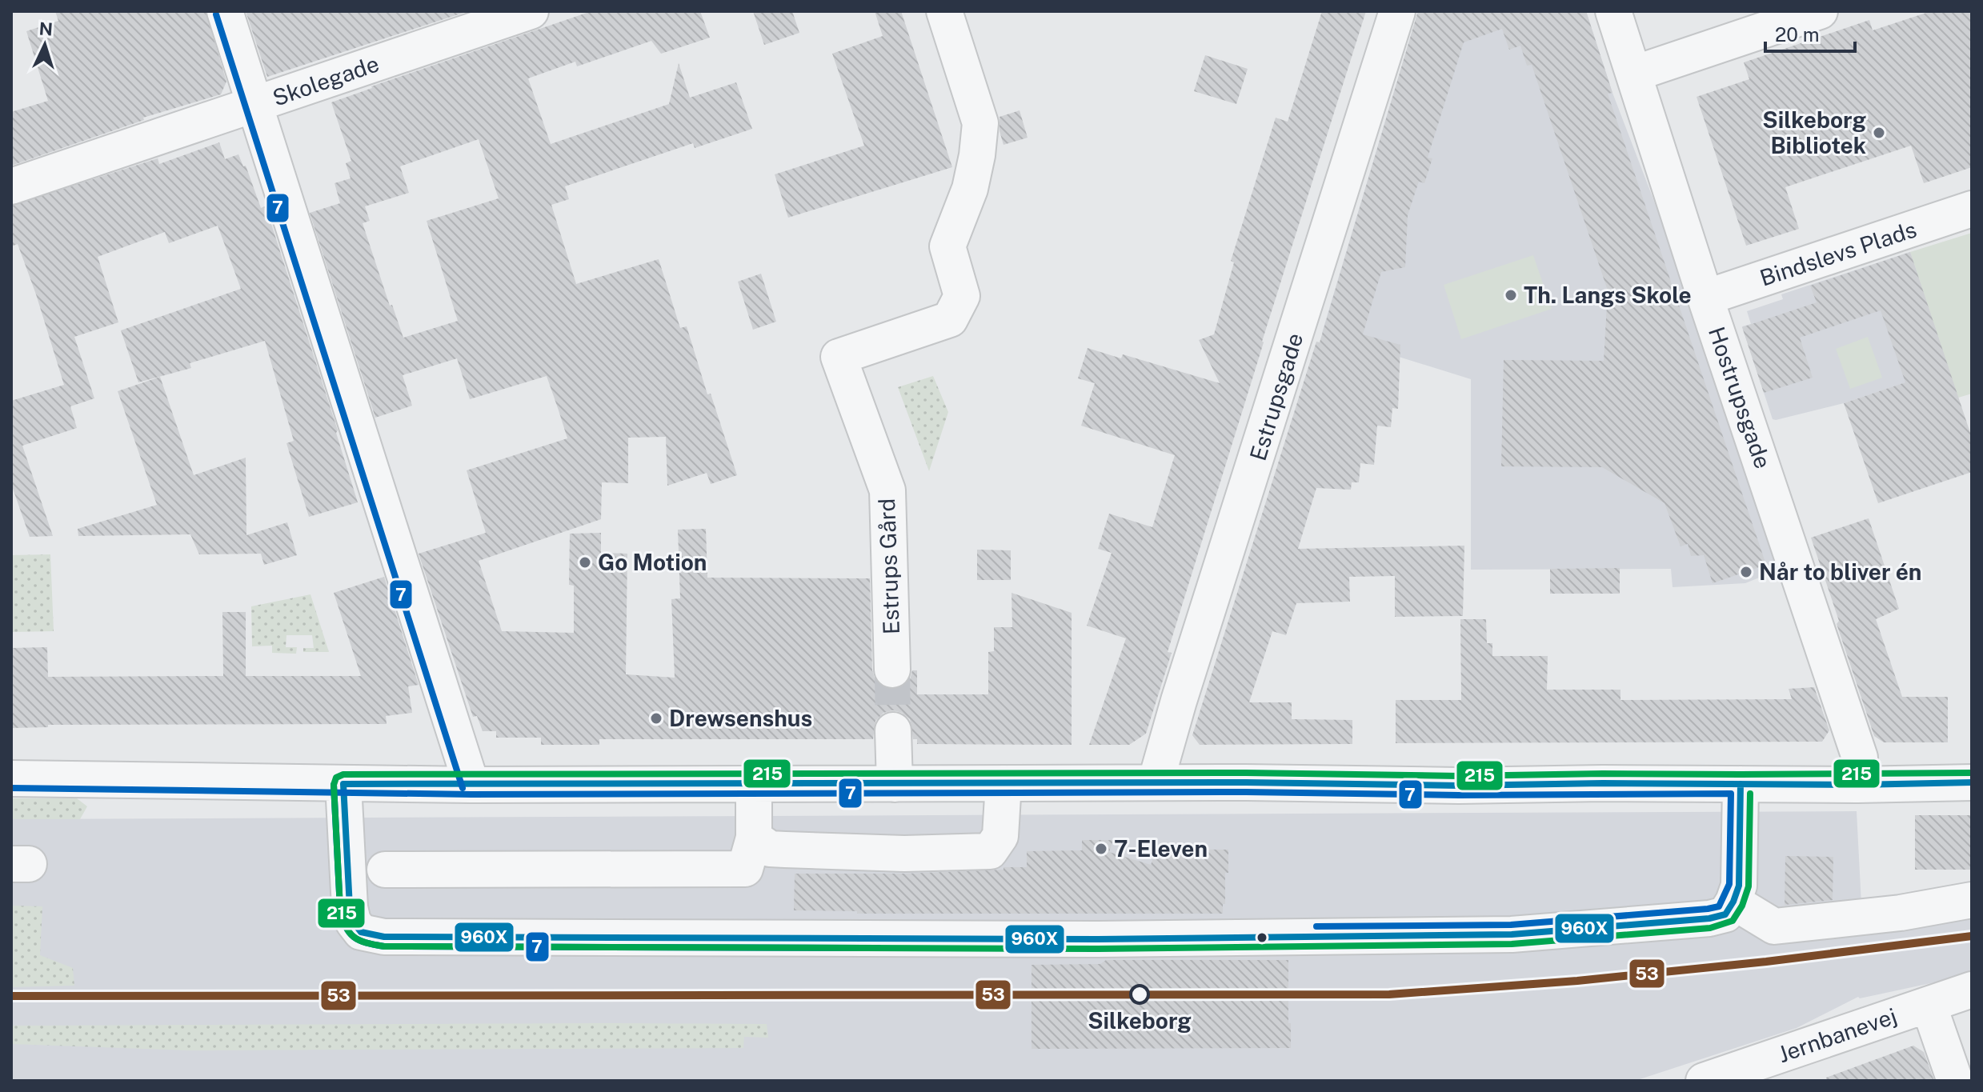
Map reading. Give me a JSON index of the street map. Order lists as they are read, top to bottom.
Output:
{
  "streets": {
    "street": [
      "Skolegade",
      "Bindslevs Plads",
      "Estrupsgade",
      "Hostrupsgade",
      "Estrups Gård",
      "Jernbanevej"
    ]
  },
  "crossings": [
    ["Bindslevs Plads", "Hostrupsgade"]
  ],
  "places": [
    "Silkeborg Bibliotek",
    "Th. Langs Skole",
    "Go Motion",
    "Når to bliver én",
    "Drewsenshus",
    "7-Eleven",
    "Silkeborg"
  ],
  "lines": [
    "transit line 7",
    "transit line 215",
    "transit line 960X",
    "transit line 53"
  ],
  "scale_bar": "20 m",
  "north": "top"
}
